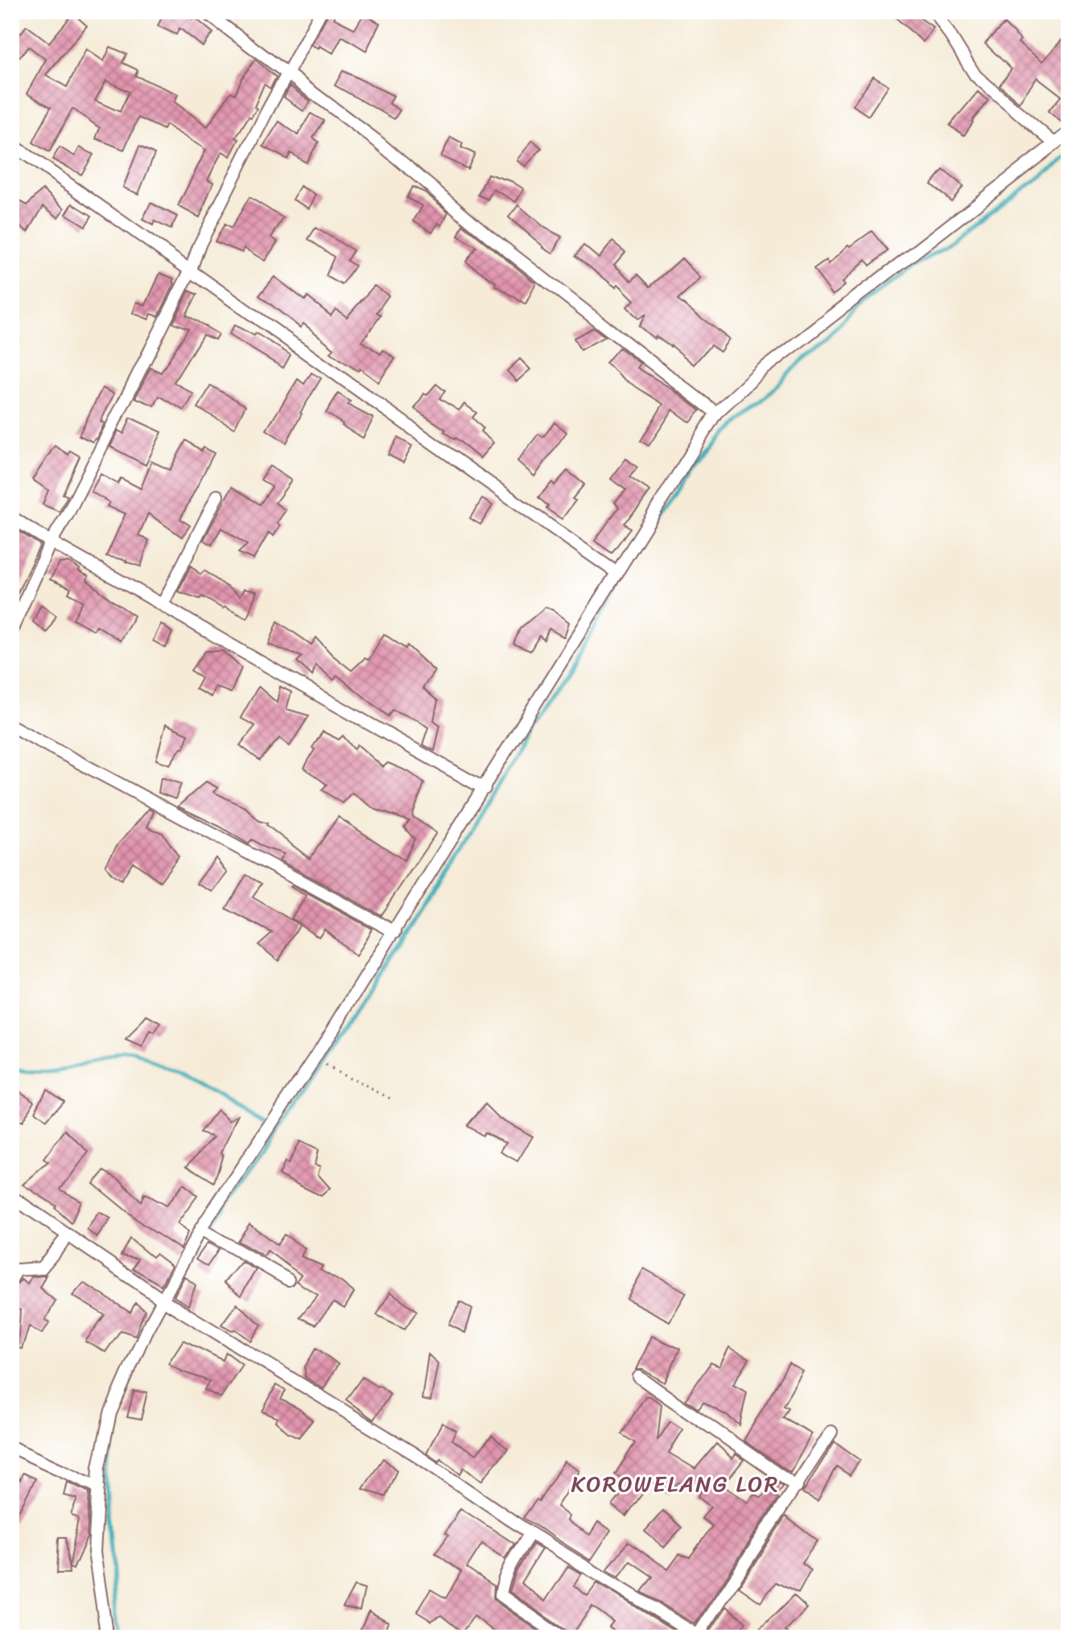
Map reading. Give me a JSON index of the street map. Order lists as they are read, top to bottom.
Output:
{
  "districts": ["KOROWELANG LOR"]
}
